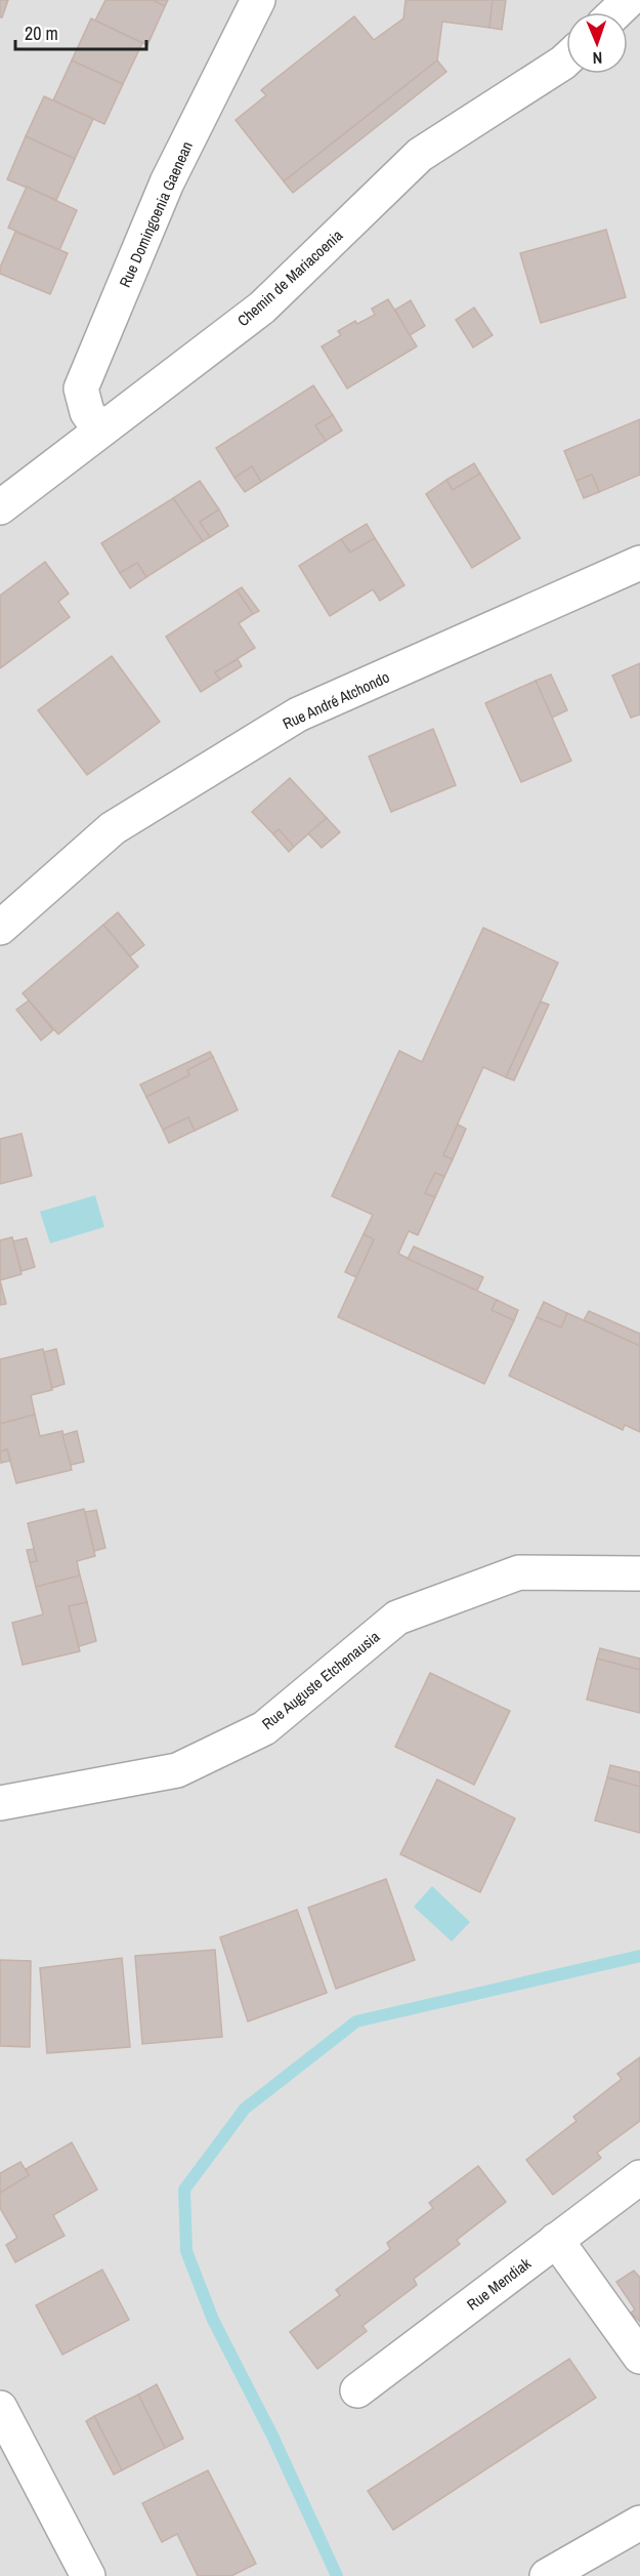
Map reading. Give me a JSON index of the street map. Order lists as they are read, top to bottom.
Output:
{
  "streets": {
    "street": [
      "Rue Domingoenia Gaenean",
      "Chemin de Mariacoenia",
      "Rue André Atchondo",
      "Rue Auguste Etchenausia",
      "Rue Mendiak"
    ]
  },
  "crossings": [
    ["Rue Domingoenia Gaenean", "Chemin de Mariacoenia"]
  ],
  "scale_bar": "20 m",
  "north": "bottom"
}
